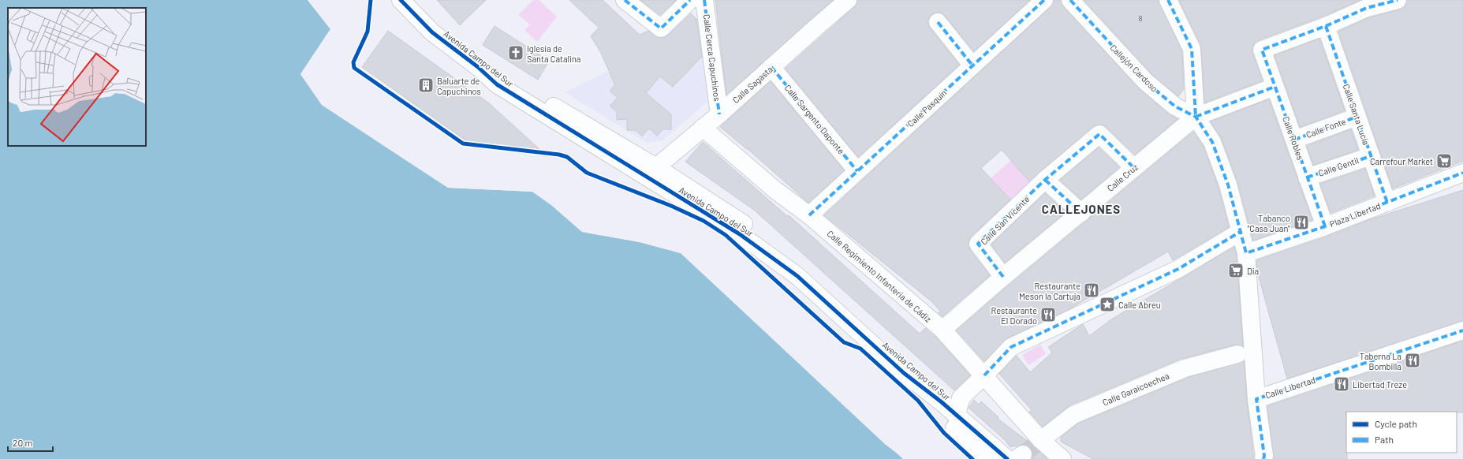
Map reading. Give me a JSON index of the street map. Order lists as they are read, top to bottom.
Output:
{
  "streets": {
    "street": [
      "Calle Cerca Capuchinos",
      "Avenida Campo del Sur",
      "Callejón Cardoso",
      "Calle Sagasta",
      "Calle Pasquín",
      "Calle Santa Lucía",
      "Calle Sargento Daponte",
      "Calle Fonte",
      "Calle Robles",
      "Calle Gentil",
      "Calle Cruz",
      "Plaza Libertad",
      "Calle San Vicente",
      "Calle Regimiento Infanteria de Cádiz",
      "Calle Libertad",
      "Calle Garaicoechea"
    ]
  },
  "crossings": [
    ["Calle Cerca Capuchinos", "Calle Sagasta"],
    ["Avenida Campo del Sur", "Calle Sagasta"],
    ["Callejón Cardoso", "Calle Cruz"],
    ["Calle Sagasta", "Calle Sargento Daponte"],
    ["Calle Sagasta", "Calle Regimiento Infanteria de Cádiz"],
    ["Calle Pasquín", "Calle Sargento Daponte"],
    ["Calle Pasquín", "Calle Regimiento Infanteria de Cádiz"],
    ["Calle Santa Lucía", "Calle Fonte"],
    ["Calle Santa Lucía", "Calle Robles"],
    ["Calle Santa Lucía", "Calle Gentil"],
    ["Calle Santa Lucía", "Plaza Libertad"],
    ["Calle Fonte", "Calle Robles"],
    ["Calle Robles", "Calle Gentil"],
    ["Calle Robles", "Calle Cruz"],
    ["Calle Robles", "Plaza Libertad"],
    ["Calle Cruz", "Calle San Vicente"],
    ["Calle Cruz", "Calle Regimiento Infanteria de Cádiz"],
    ["Plaza Libertad", "Calle Libertad"],
    ["Calle Regimiento Infanteria de Cádiz", "Calle Garaicoechea"]
  ],
  "districts": ["CALLEJONES"],
  "places": {
    "church": ["Iglesia de Santa Catalina"],
    "building": ["Baluarte de Capuchinos"],
    "supermarket": ["Carrefour Market", "Dia"],
    "restaurant": [
      "Tabanco \"Casa Juan\"",
      "Restaurante Meson la Cartuja",
      "Restaurante El Dorado",
      "Taberna La Bombilla",
      "Libertad Treze"
    ],
    "place": ["Calle Abreu"]
  },
  "house_numbers": ["8"],
  "legend": ["Cycle path", "Path"],
  "scale_bar": "20 m"
}
